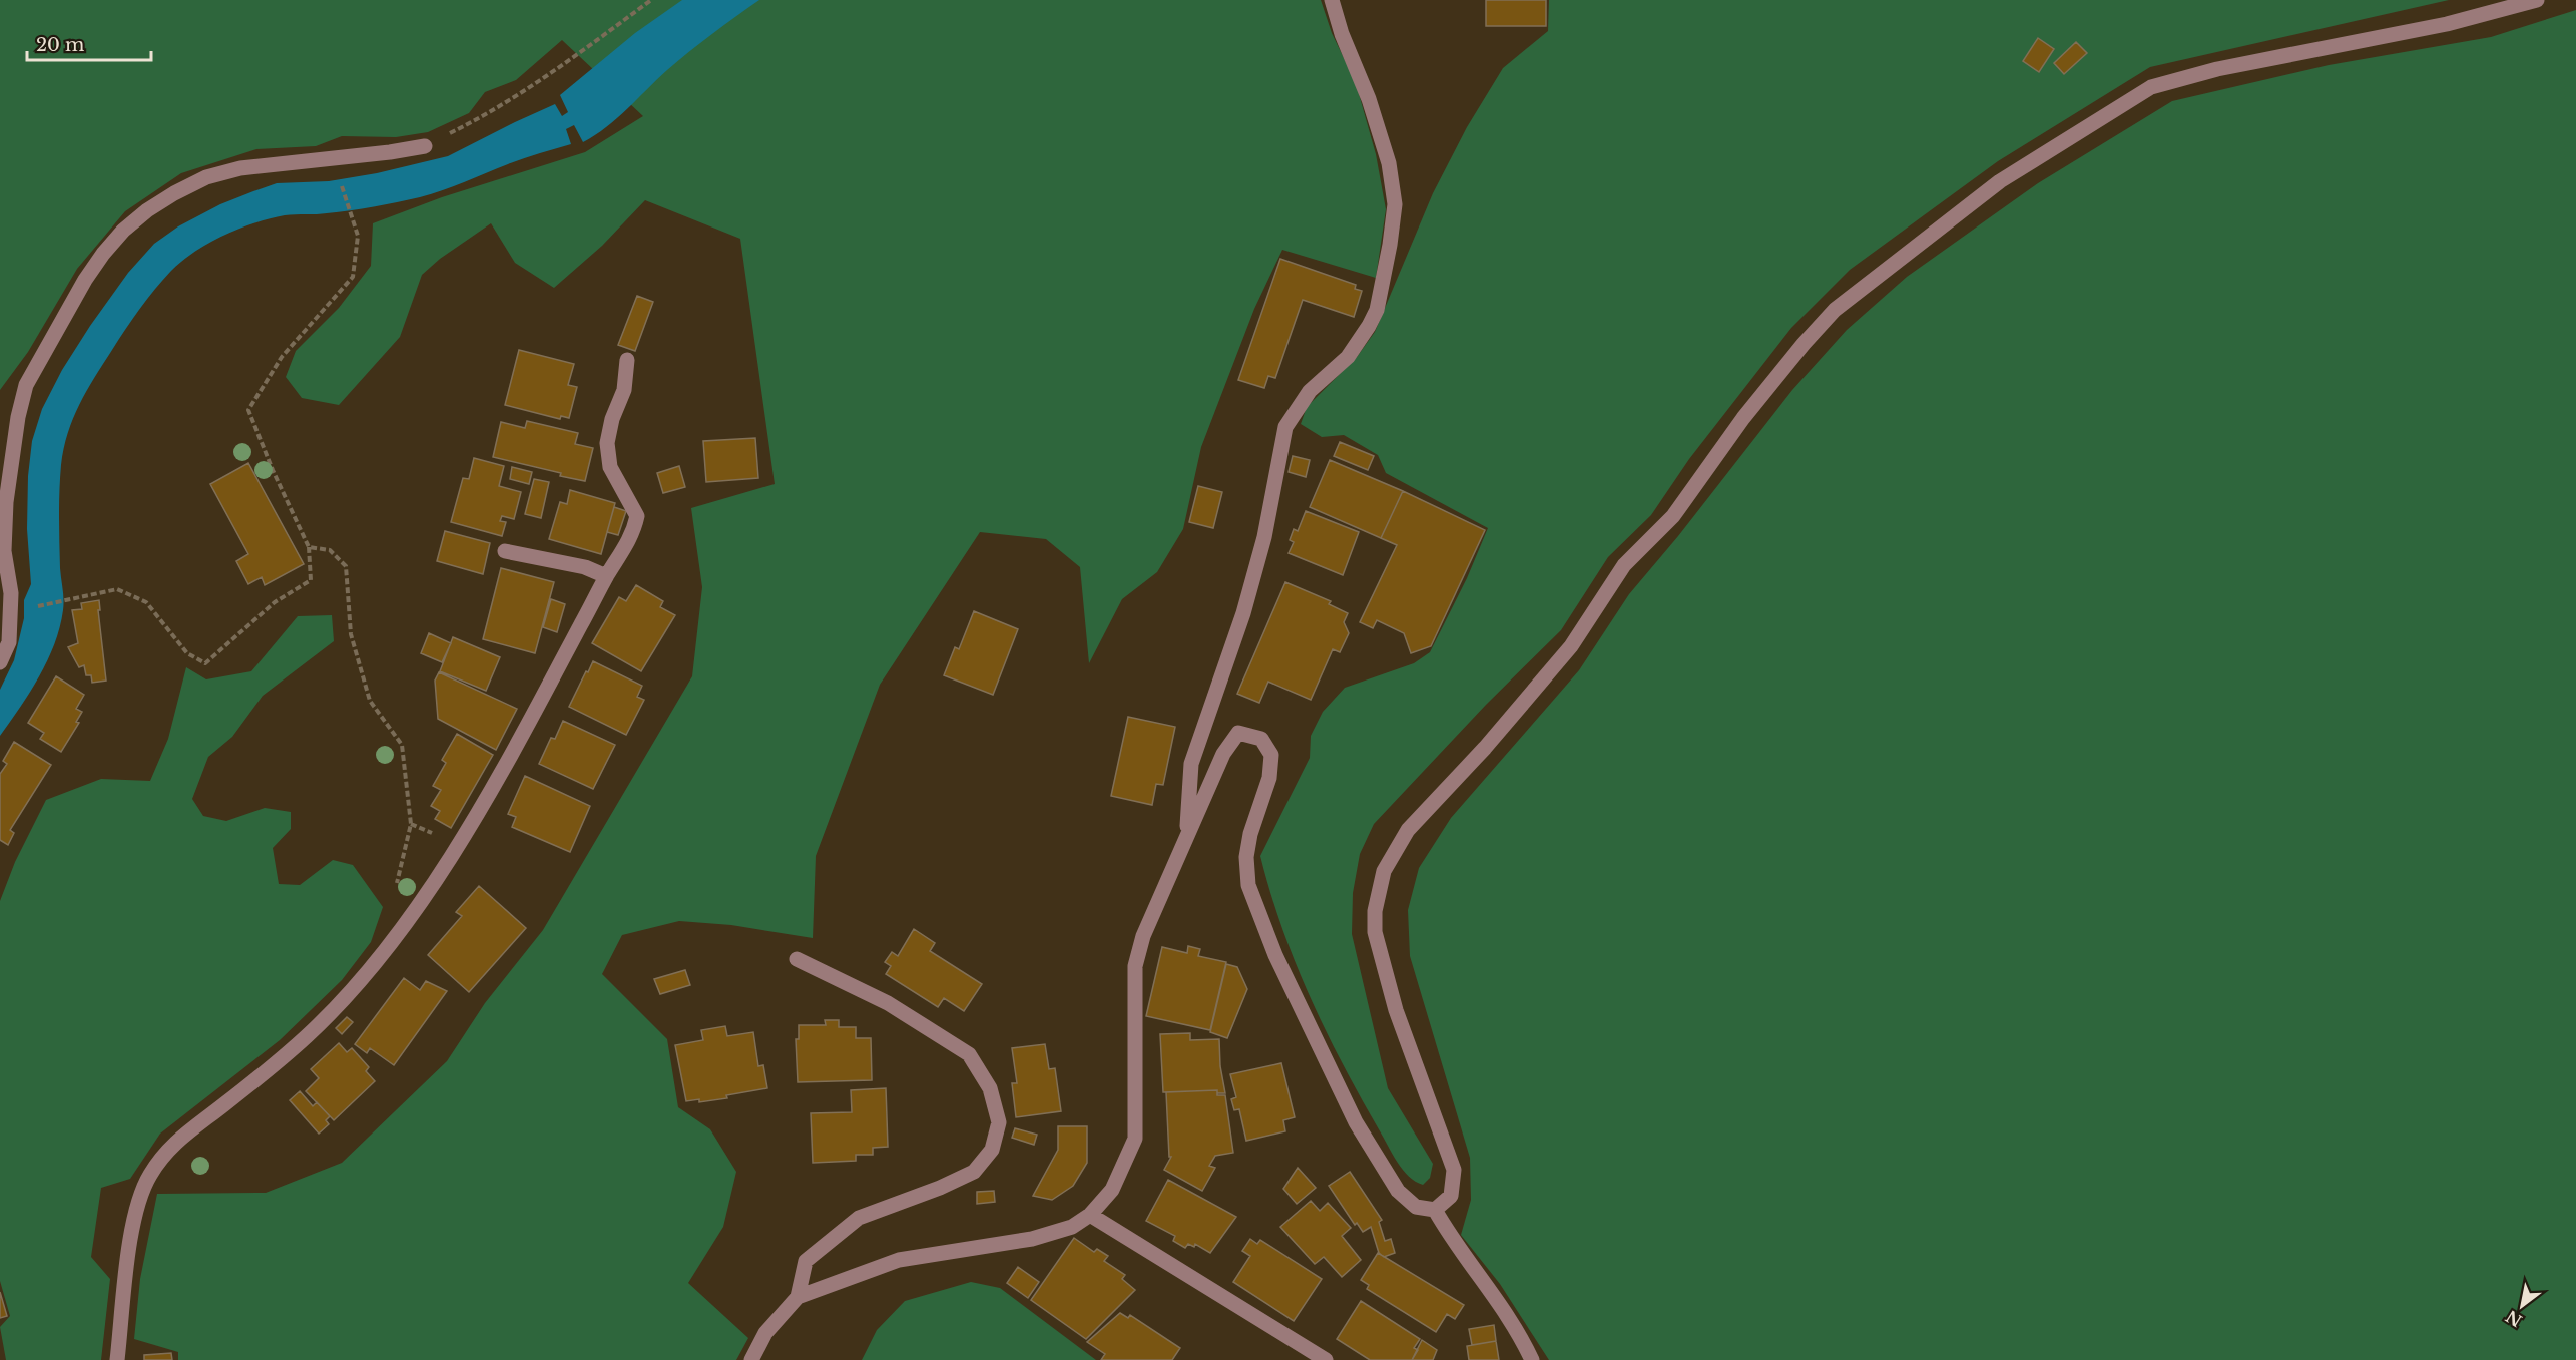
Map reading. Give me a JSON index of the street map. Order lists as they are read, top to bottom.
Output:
{
  "scale_bar": "20 m",
  "north": "bottom left"
}
